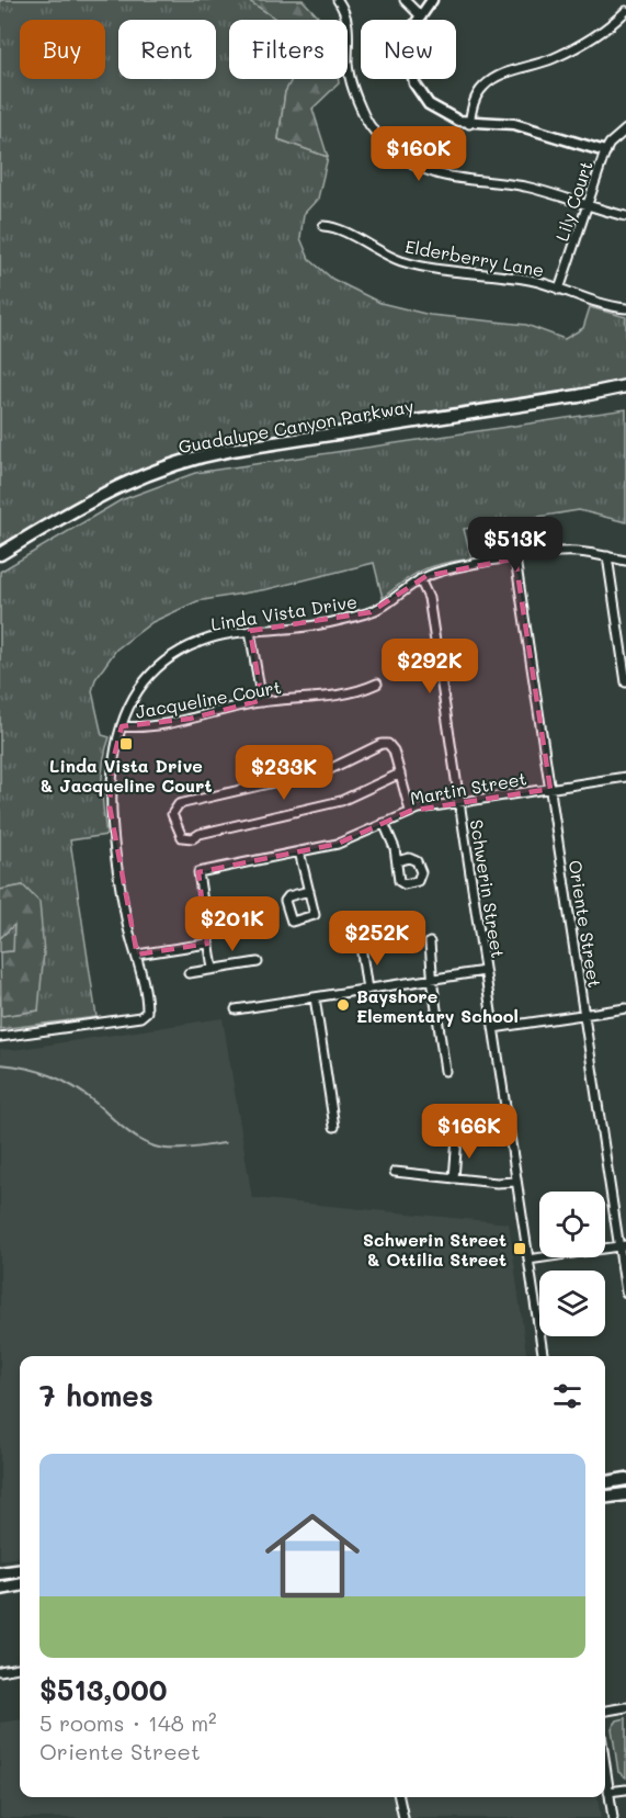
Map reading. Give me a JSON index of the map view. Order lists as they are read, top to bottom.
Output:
{
  "streets": {
    "main road": ["Guadalupe Canyon Parkway"],
    "street": [
      "Lily Court",
      "Elderberry Lane",
      "Linda Vista Drive",
      "Jacqueline Court",
      "Martin Street",
      "Schwerin Street",
      "Oriente Street"
    ]
  },
  "crossings": [
    ["Lily Court", "Elderberry Lane"],
    ["Linda Vista Drive", "Jacqueline Court"],
    ["Linda Vista Drive", "Schwerin Street"],
    ["Linda Vista Drive", "Oriente Street"],
    ["Martin Street", "Schwerin Street"],
    ["Martin Street", "Oriente Street"]
  ],
  "places": {
    "transit": ["Linda Vista Drive & Jacqueline Court", "Schwerin Street & Ottilia Street"],
    "other": ["Bayshore Elementary School"]
  },
  "page": {
    "chip": [
      "Buy",
      "Rent",
      "Filters",
      "New"
    ],
    "price": [
      "$160K",
      "$513K",
      "$292K",
      "$233K",
      "$201K",
      "$252K",
      "$166K"
    ],
    "heading": "7 homes",
    "list": [
      {
        "name": "$513,000",
        "note": "5 rooms · 148 m² · Oriente Street"
      }
    ]
  }
}
